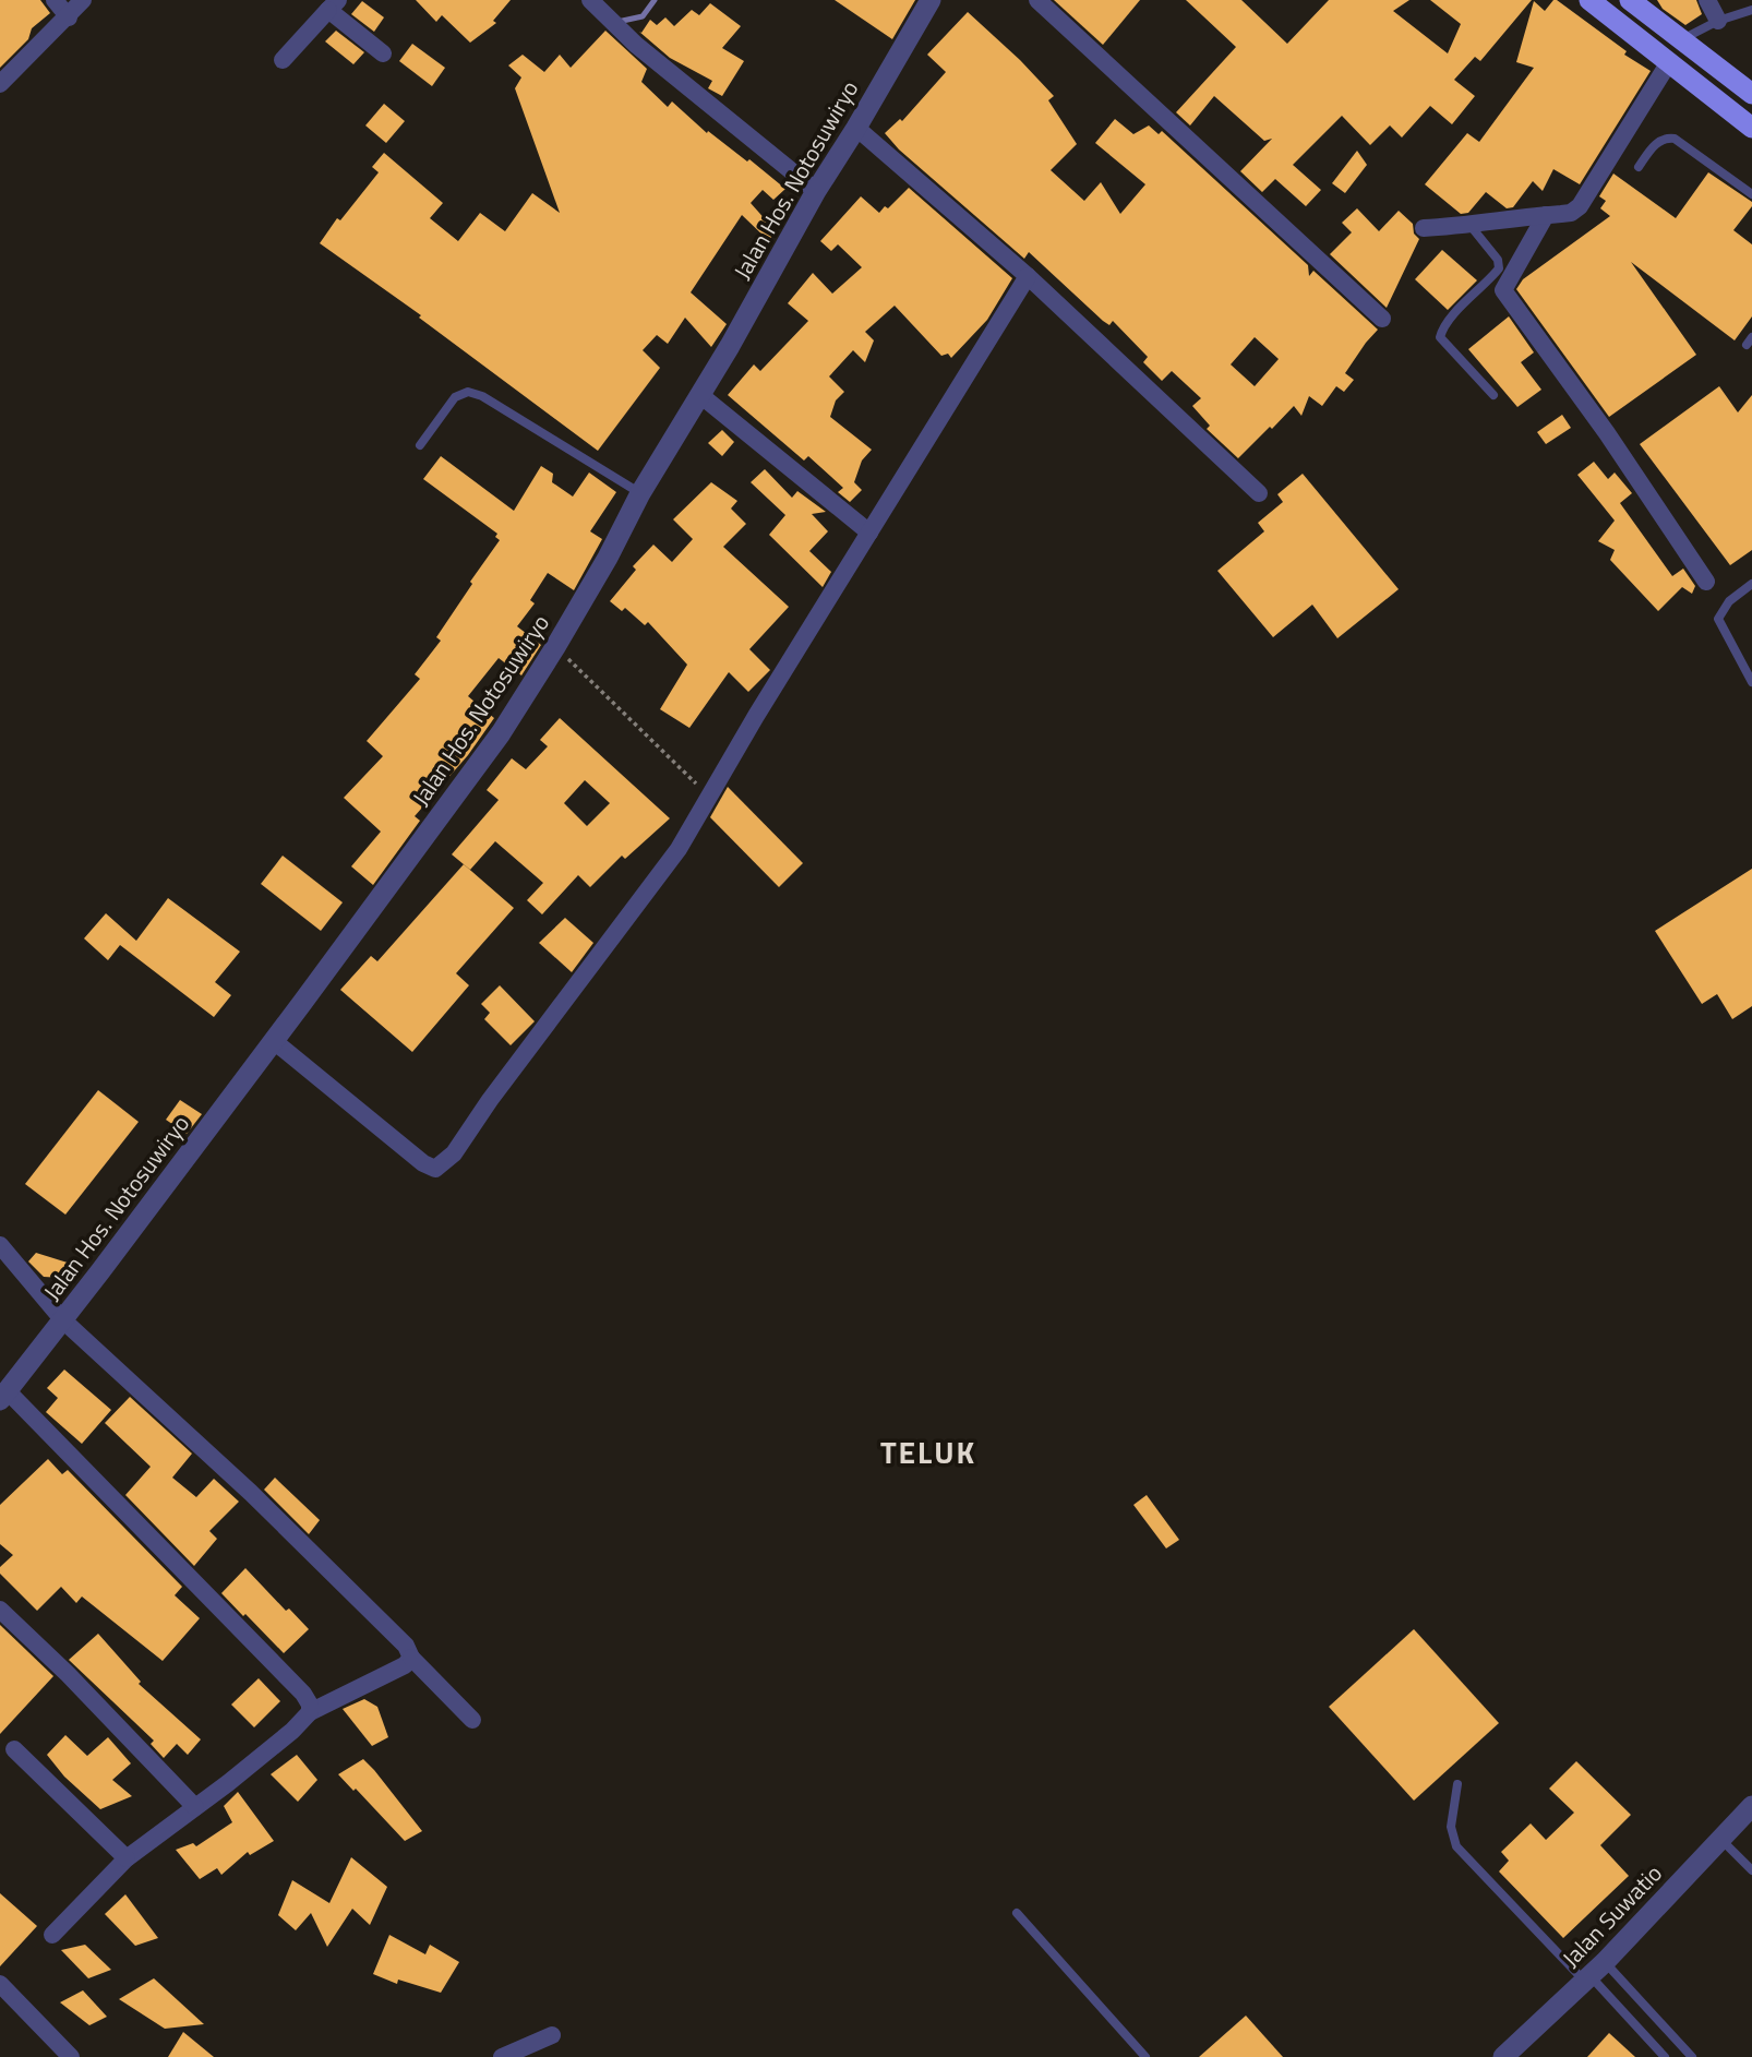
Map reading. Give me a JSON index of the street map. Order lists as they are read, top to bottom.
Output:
{
  "streets": {
    "street": ["Jalan Hos. Notosuwiryo", "Jalan Suwatio"]
  },
  "districts": ["TELUK"]
}
